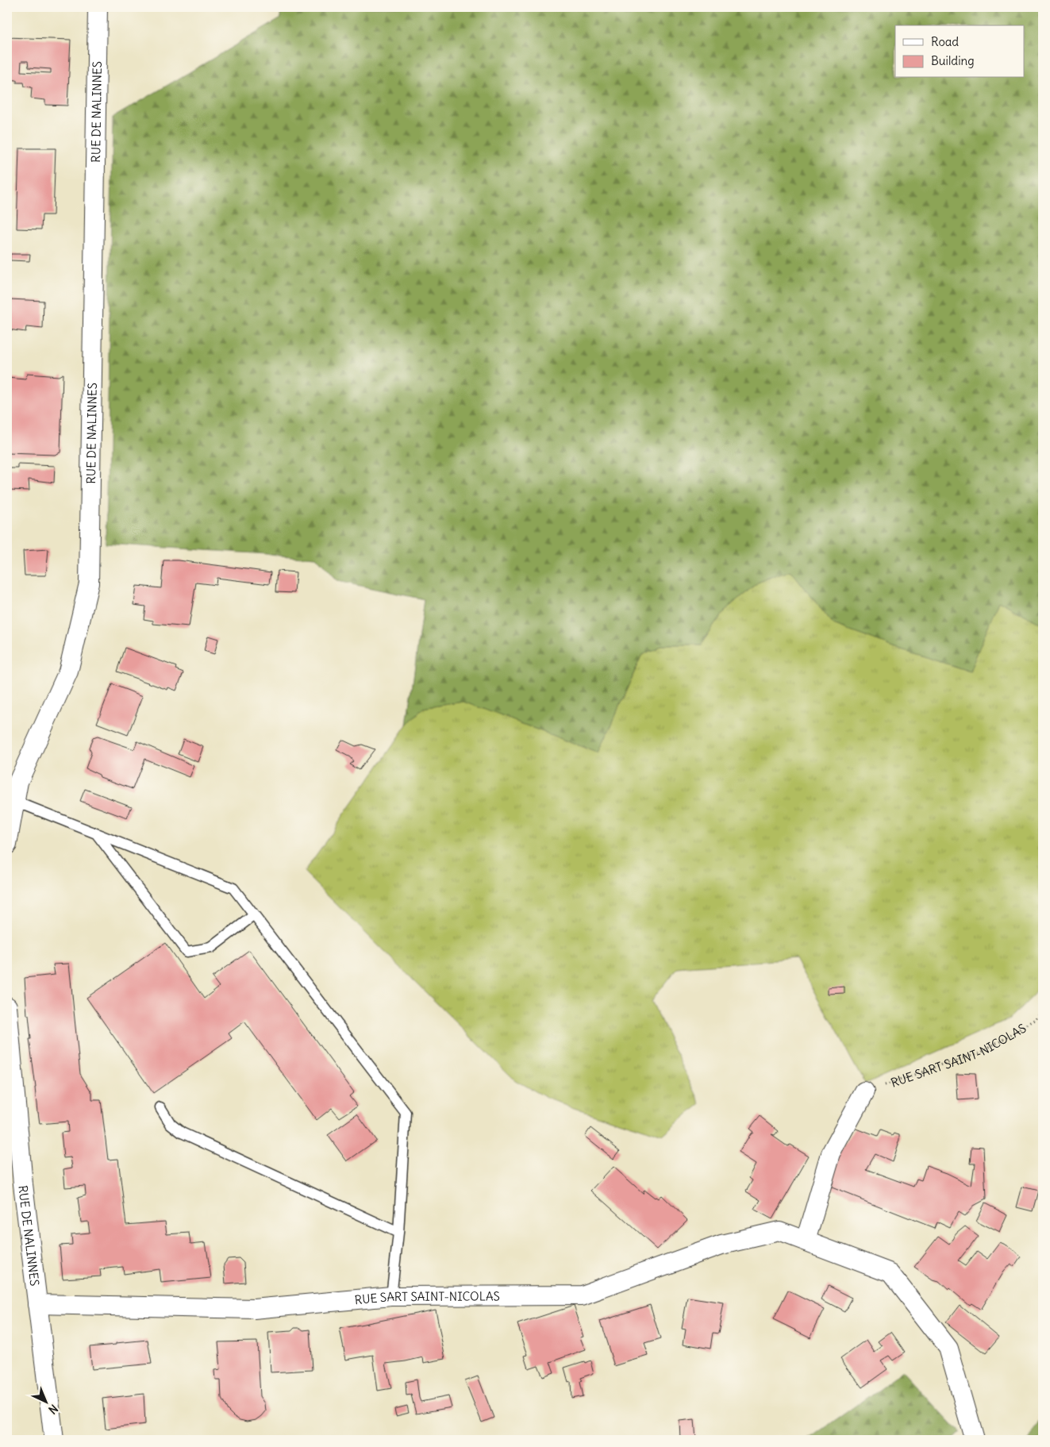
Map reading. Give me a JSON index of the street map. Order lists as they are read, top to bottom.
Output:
{
  "streets": {
    "street": ["RUE DE NALINNES", "RUE SART SAINT-NICOLAS"]
  },
  "crossings": [
    ["RUE DE NALINNES", "RUE SART SAINT-NICOLAS"]
  ],
  "legend": ["Road", "Building"],
  "north": "bottom right"
}
